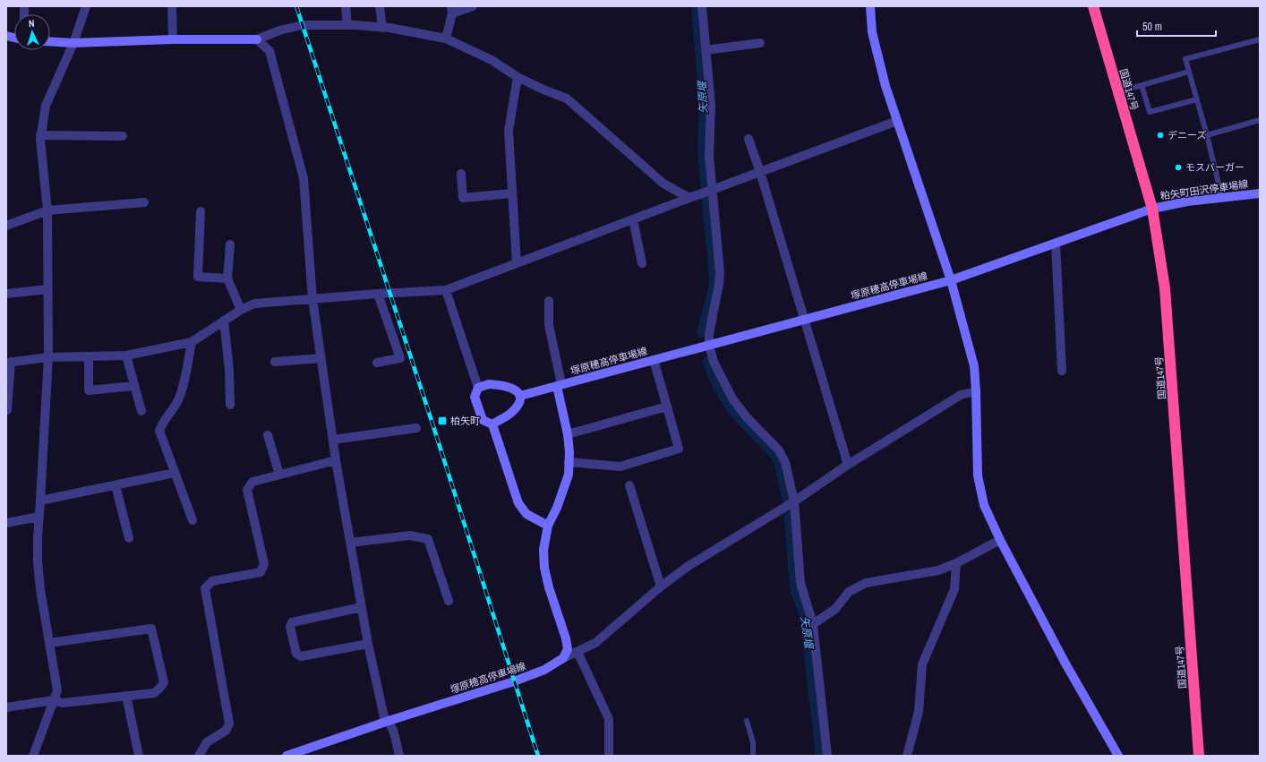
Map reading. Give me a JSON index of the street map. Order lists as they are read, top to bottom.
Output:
{
  "streets": {
    "highway": ["国道147号"],
    "main road": ["粕矢町田沢停車場線", "塚原穂高停車場線"]
  },
  "crossings": [
    ["国道147号", "粕矢町田沢停車場線"],
    ["粕矢町田沢停車場線", "塚原穂高停車場線"]
  ],
  "water": ["矢原堰"],
  "places": {
    "other": ["デニーズ", "モスバーガー"],
    "transit": ["柏矢町"]
  },
  "scale_bar": "50 m",
  "north": "top"
}
